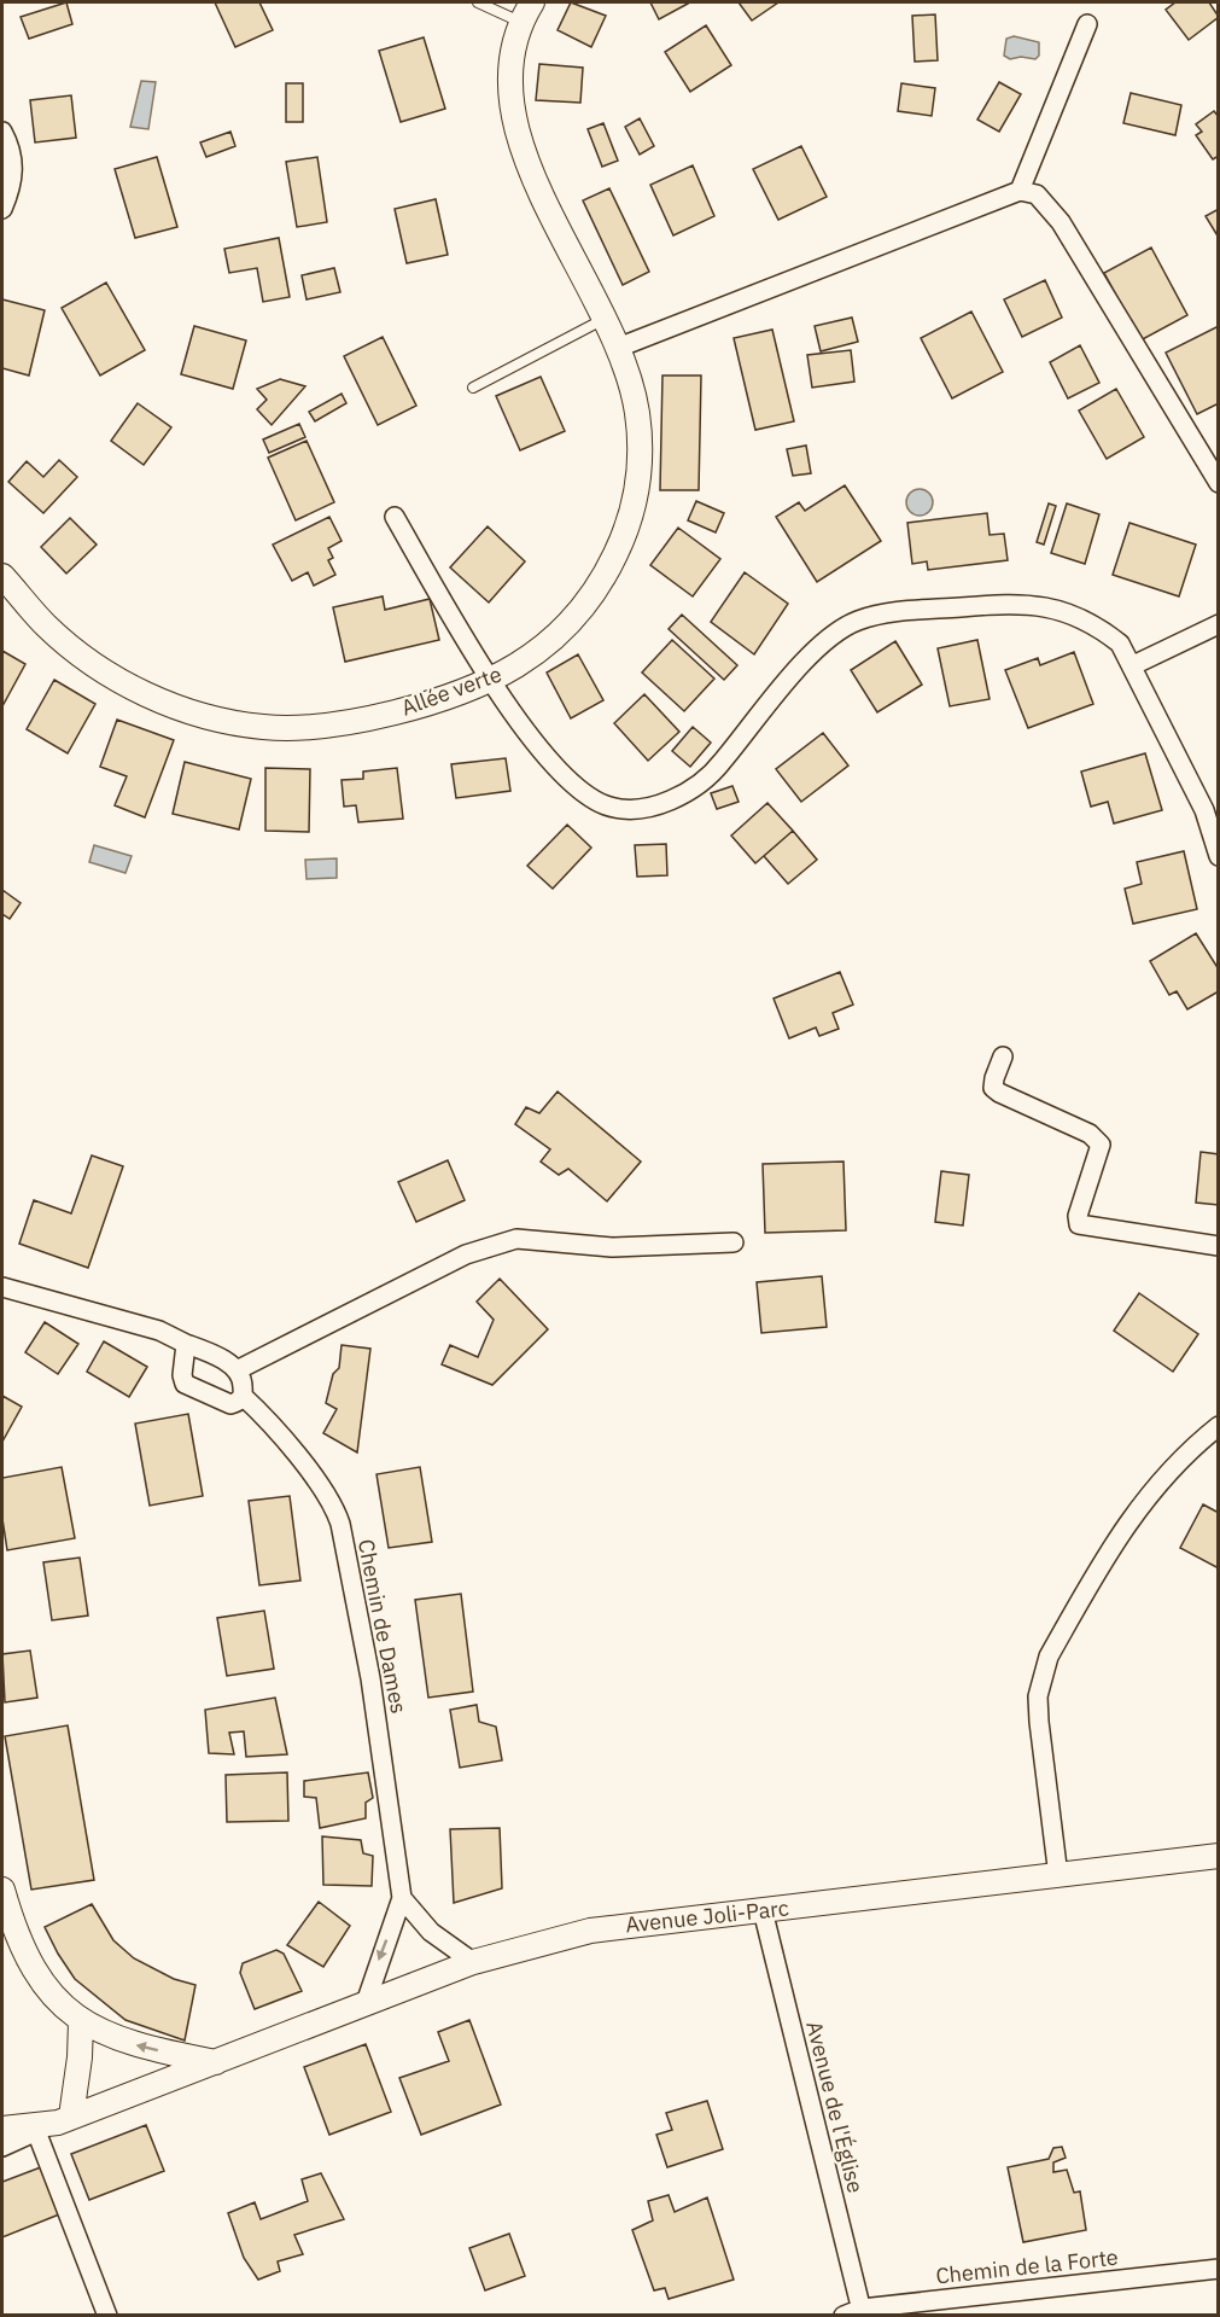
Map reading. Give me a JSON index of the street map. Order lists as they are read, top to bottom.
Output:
{
  "streets": {
    "street": [
      "Allée verte",
      "Chemin de Dames",
      "Avenue Joli-Parc",
      "Avenue de l'Église",
      "Chemin de la Forte"
    ]
  },
  "crossings": [
    ["Avenue Joli-Parc", "Avenue de l'Église"],
    ["Avenue de l'Église", "Chemin de la Forte"]
  ]
}
